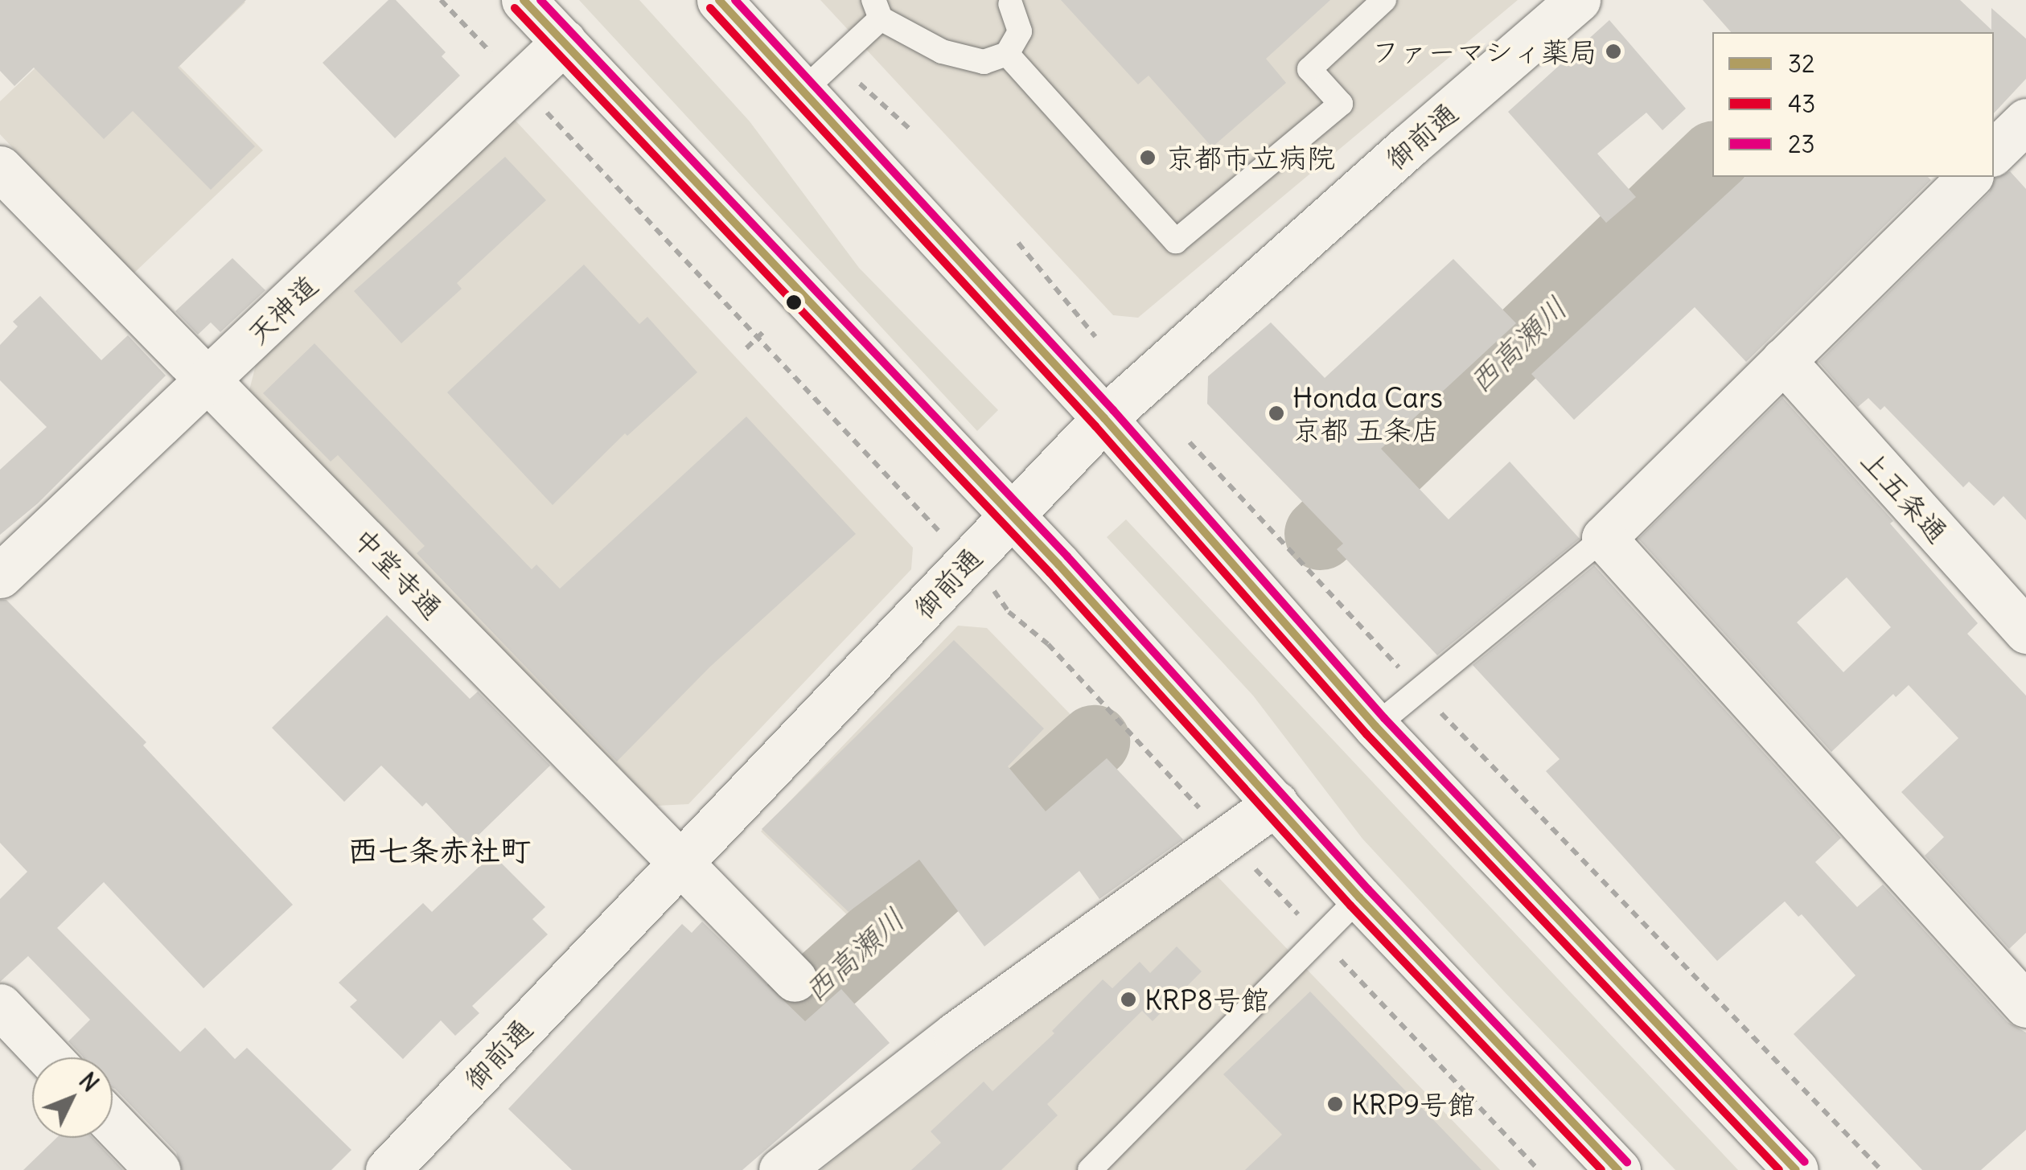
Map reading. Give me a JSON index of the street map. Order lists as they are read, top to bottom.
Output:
{
  "streets": {
    "main road": [
      "御前通",
      "天神道",
      "上五条通",
      "中堂寺通"
    ]
  },
  "crossings": [
    ["御前通", "中堂寺通"],
    ["天神道", "中堂寺通"]
  ],
  "districts": ["西七条赤社町"],
  "water": ["西高瀬川"],
  "places": [
    "ファーマシィ薬局",
    "京都市立病院",
    "Honda Cars 京都 五条店",
    "KRP8号館",
    "KRP9号館"
  ],
  "lines": ["transit line 32", "transit line 23", "transit line 43"],
  "legend": ["32", "43", "23"],
  "north": "top right"
}
